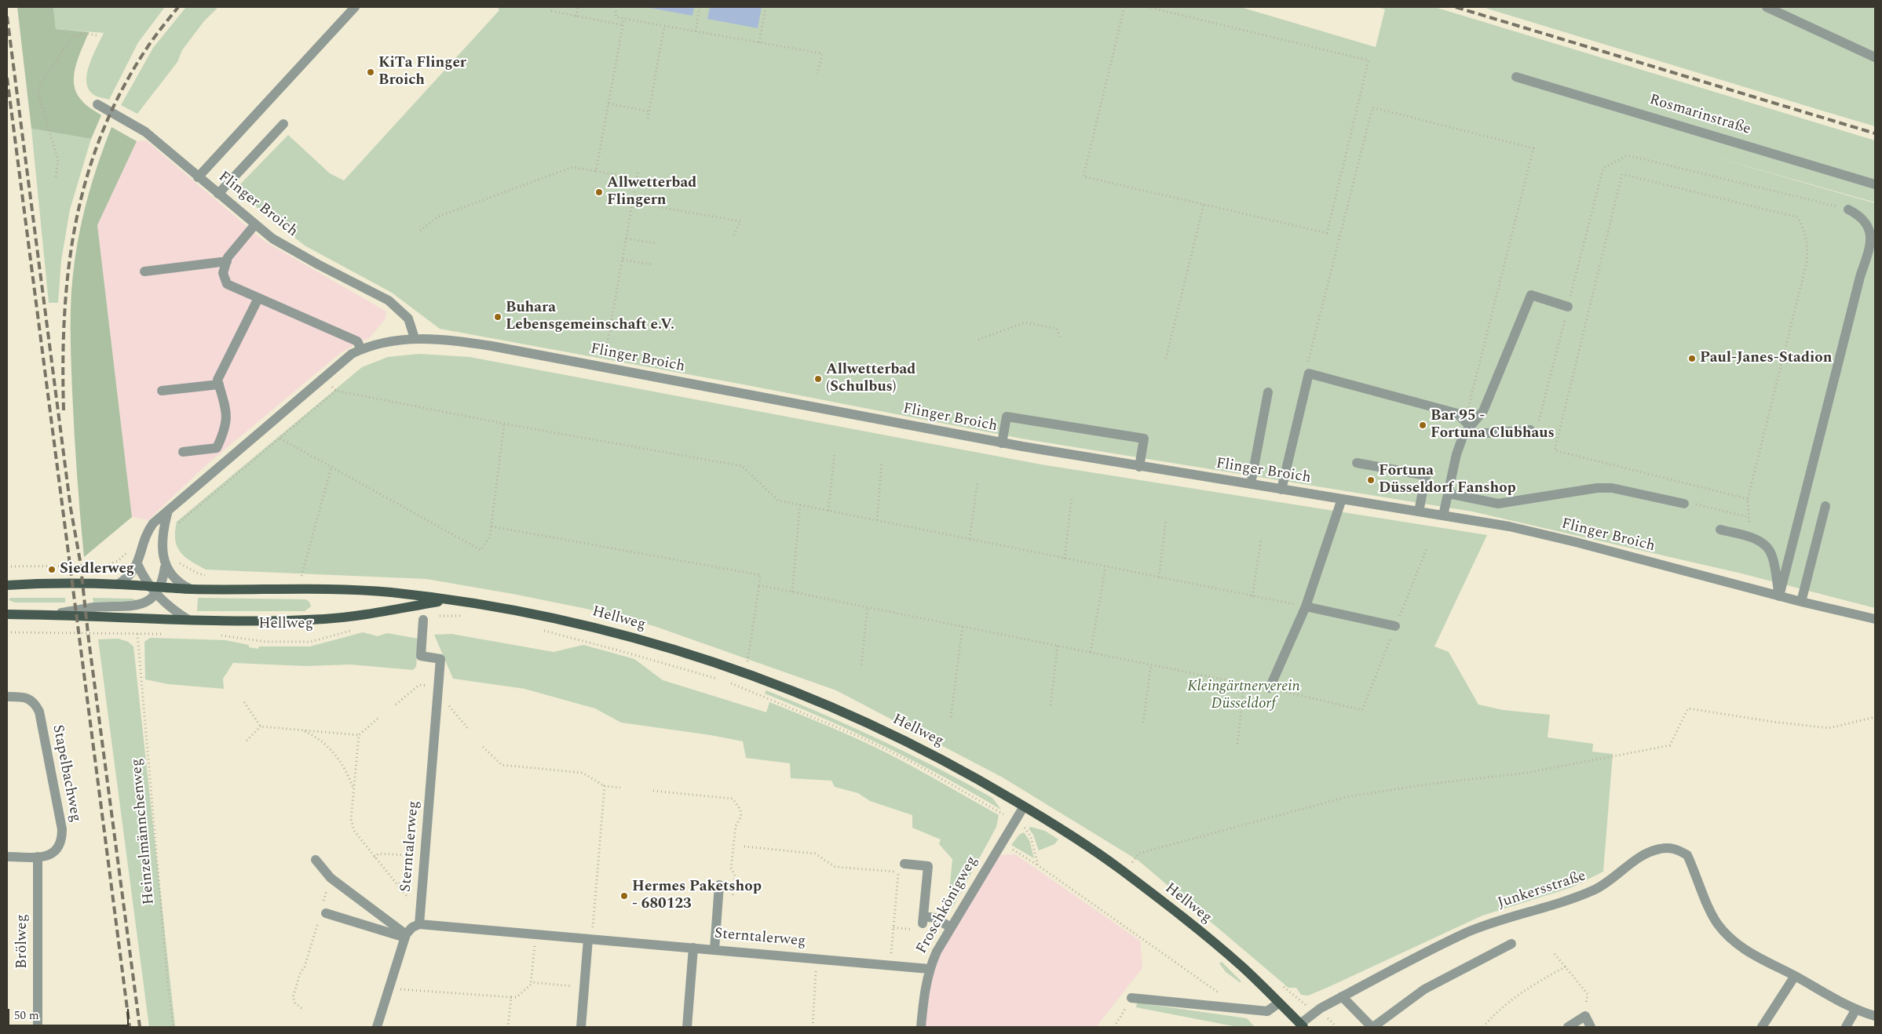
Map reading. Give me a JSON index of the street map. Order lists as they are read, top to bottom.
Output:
{
  "streets": {
    "main road": ["Hellweg"],
    "street": [
      "Rosmarinstraße",
      "Flinger Broich",
      "Stapelbachweg",
      "Sterntalerweg",
      "Junkersstraße",
      "Froschkönigweg",
      "Brölweg"
    ],
    "path": ["Heinzelmännchenweg"]
  },
  "crossings": [
    ["Hellweg", "Junkersstraße"],
    ["Hellweg", "Froschkönigweg"],
    ["Stapelbachweg", "Brölweg"],
    ["Sterntalerweg", "Froschkönigweg"]
  ],
  "parks": ["Kleingärtnerverein Düsseldorf"],
  "places": [
    "KiTa Flinger Broich",
    "Allwetterbad Flingern",
    "Buhara Lebensgemeinschaft e.V.",
    "Paul-Janes-Stadion",
    "Allwetterbad (Schulbus)",
    "Bar 95 - Fortuna Clubhaus",
    "Fortuna Düsseldorf Fanshop",
    "Siedlerweg",
    "Hermes Paketshop - 680123"
  ],
  "scale_bar": "50 m"
}
